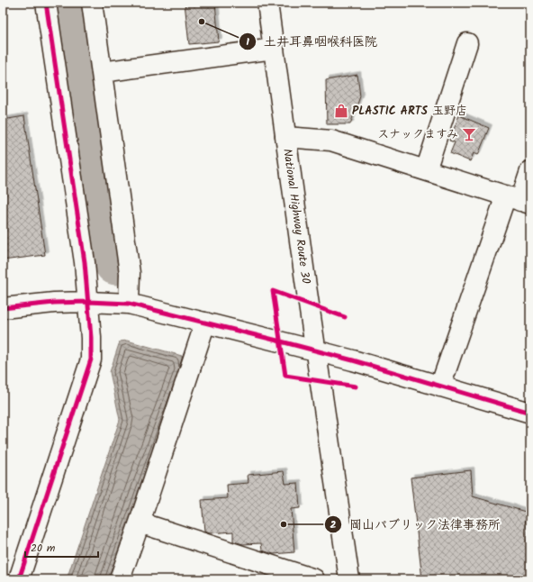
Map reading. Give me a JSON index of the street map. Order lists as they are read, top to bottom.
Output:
{
  "streets": {
    "main road": ["National Highway Route 30"]
  },
  "places": {
    "other": ["土井耳鼻咽喉科医院", "岡山パブリック法律事務所"],
    "shop": ["PLASTIC ARTS 玉野店"],
    "bar": ["スナックますみ"]
  },
  "scale_bar": "20 m"
}
